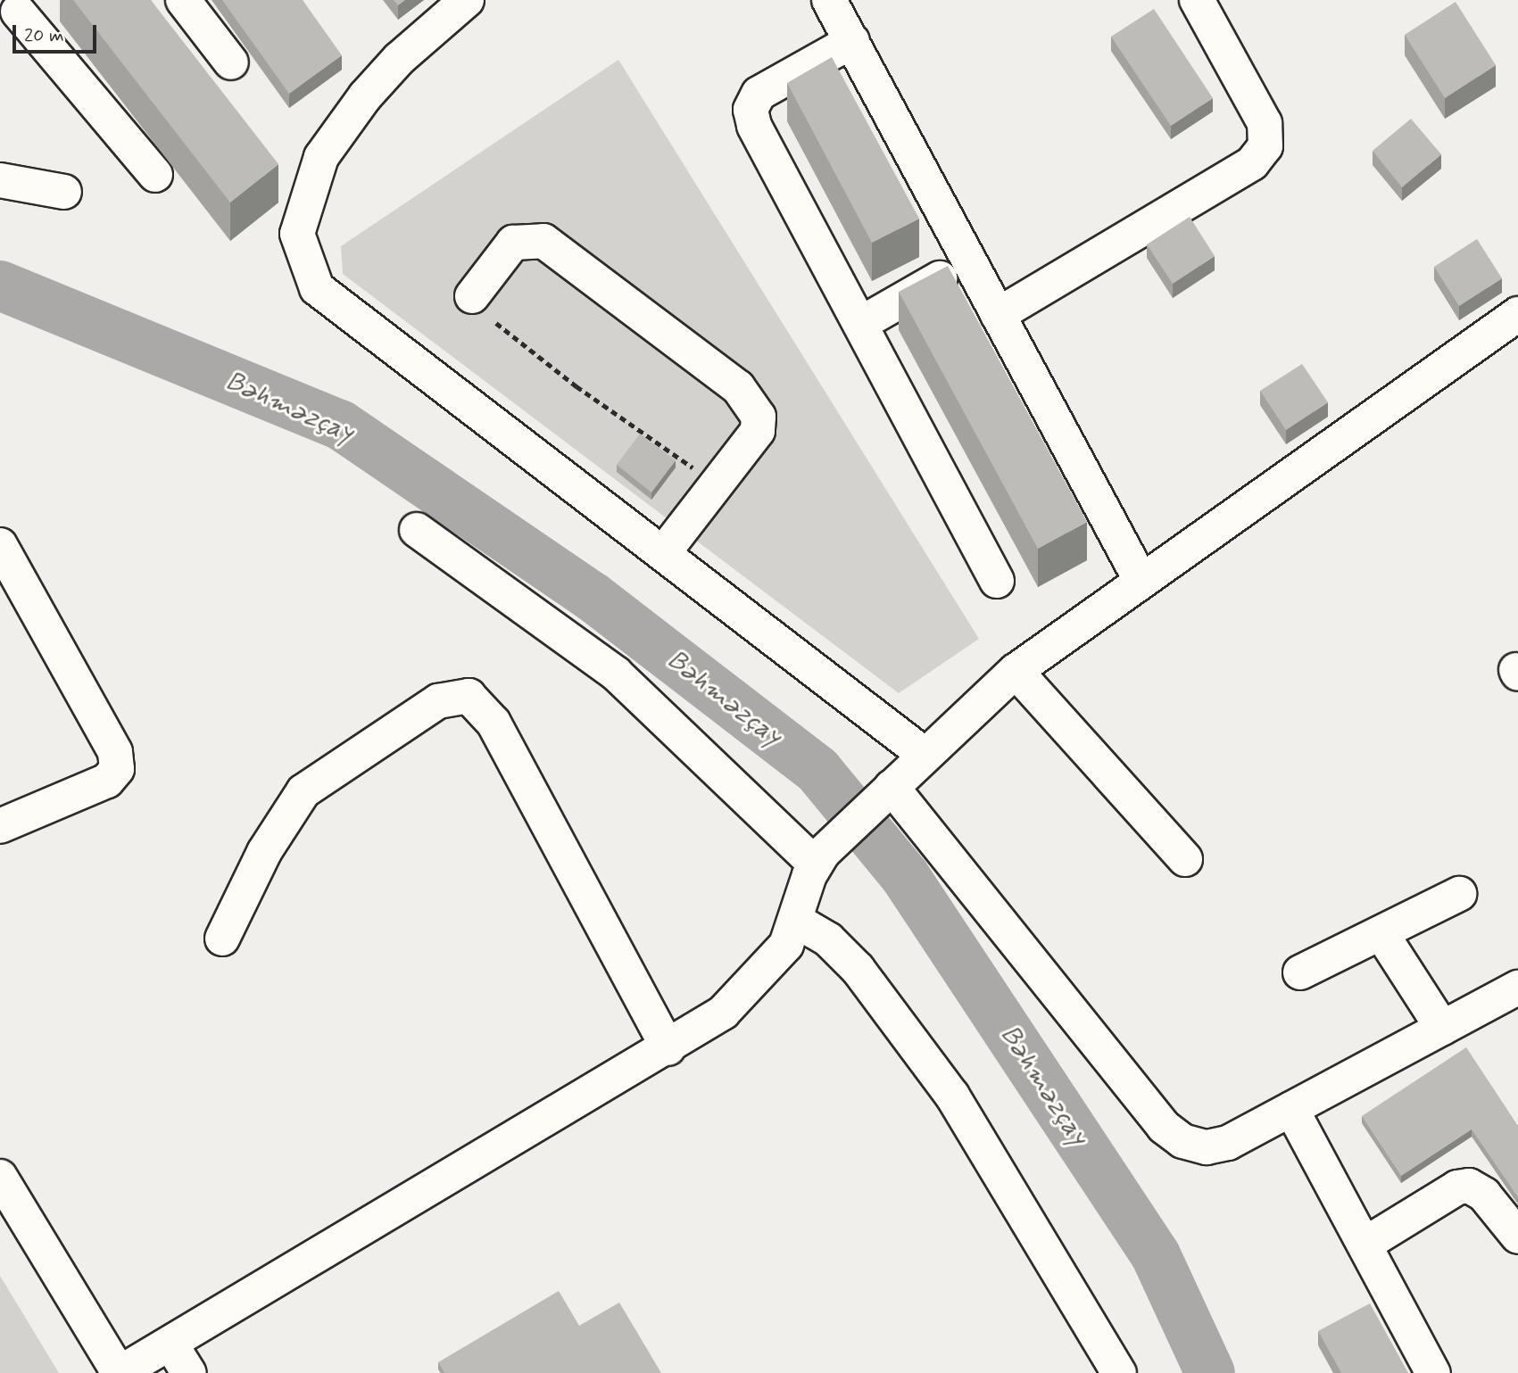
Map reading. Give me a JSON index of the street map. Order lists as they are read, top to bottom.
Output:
{
  "water": ["Bəhməzçay"],
  "scale_bar": "20 m"
}
